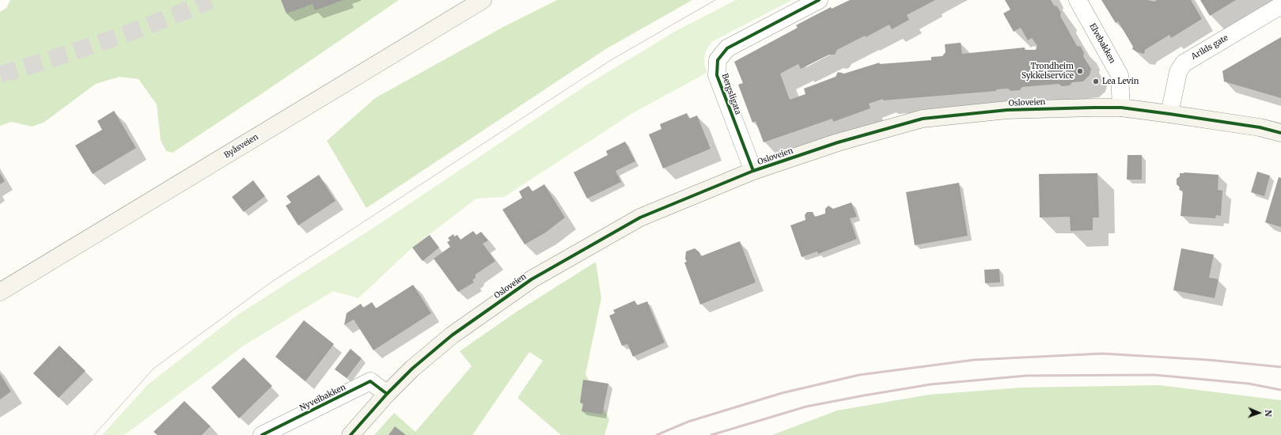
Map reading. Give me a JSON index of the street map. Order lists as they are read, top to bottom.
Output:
{
  "streets": {
    "street": [
      "Elvebakken",
      "Arilds gate",
      "Bergsligata",
      "Osloveien",
      "Byåsveien",
      "Nyveibakken"
    ]
  },
  "crossings": [
    ["Elvebakken", "Osloveien"],
    ["Arilds gate", "Osloveien"],
    ["Bergsligata", "Osloveien"],
    ["Osloveien", "Nyveibakken"]
  ],
  "places": ["Trondheim Sykkelservice", "Lea Levin"],
  "north": "right"
}
